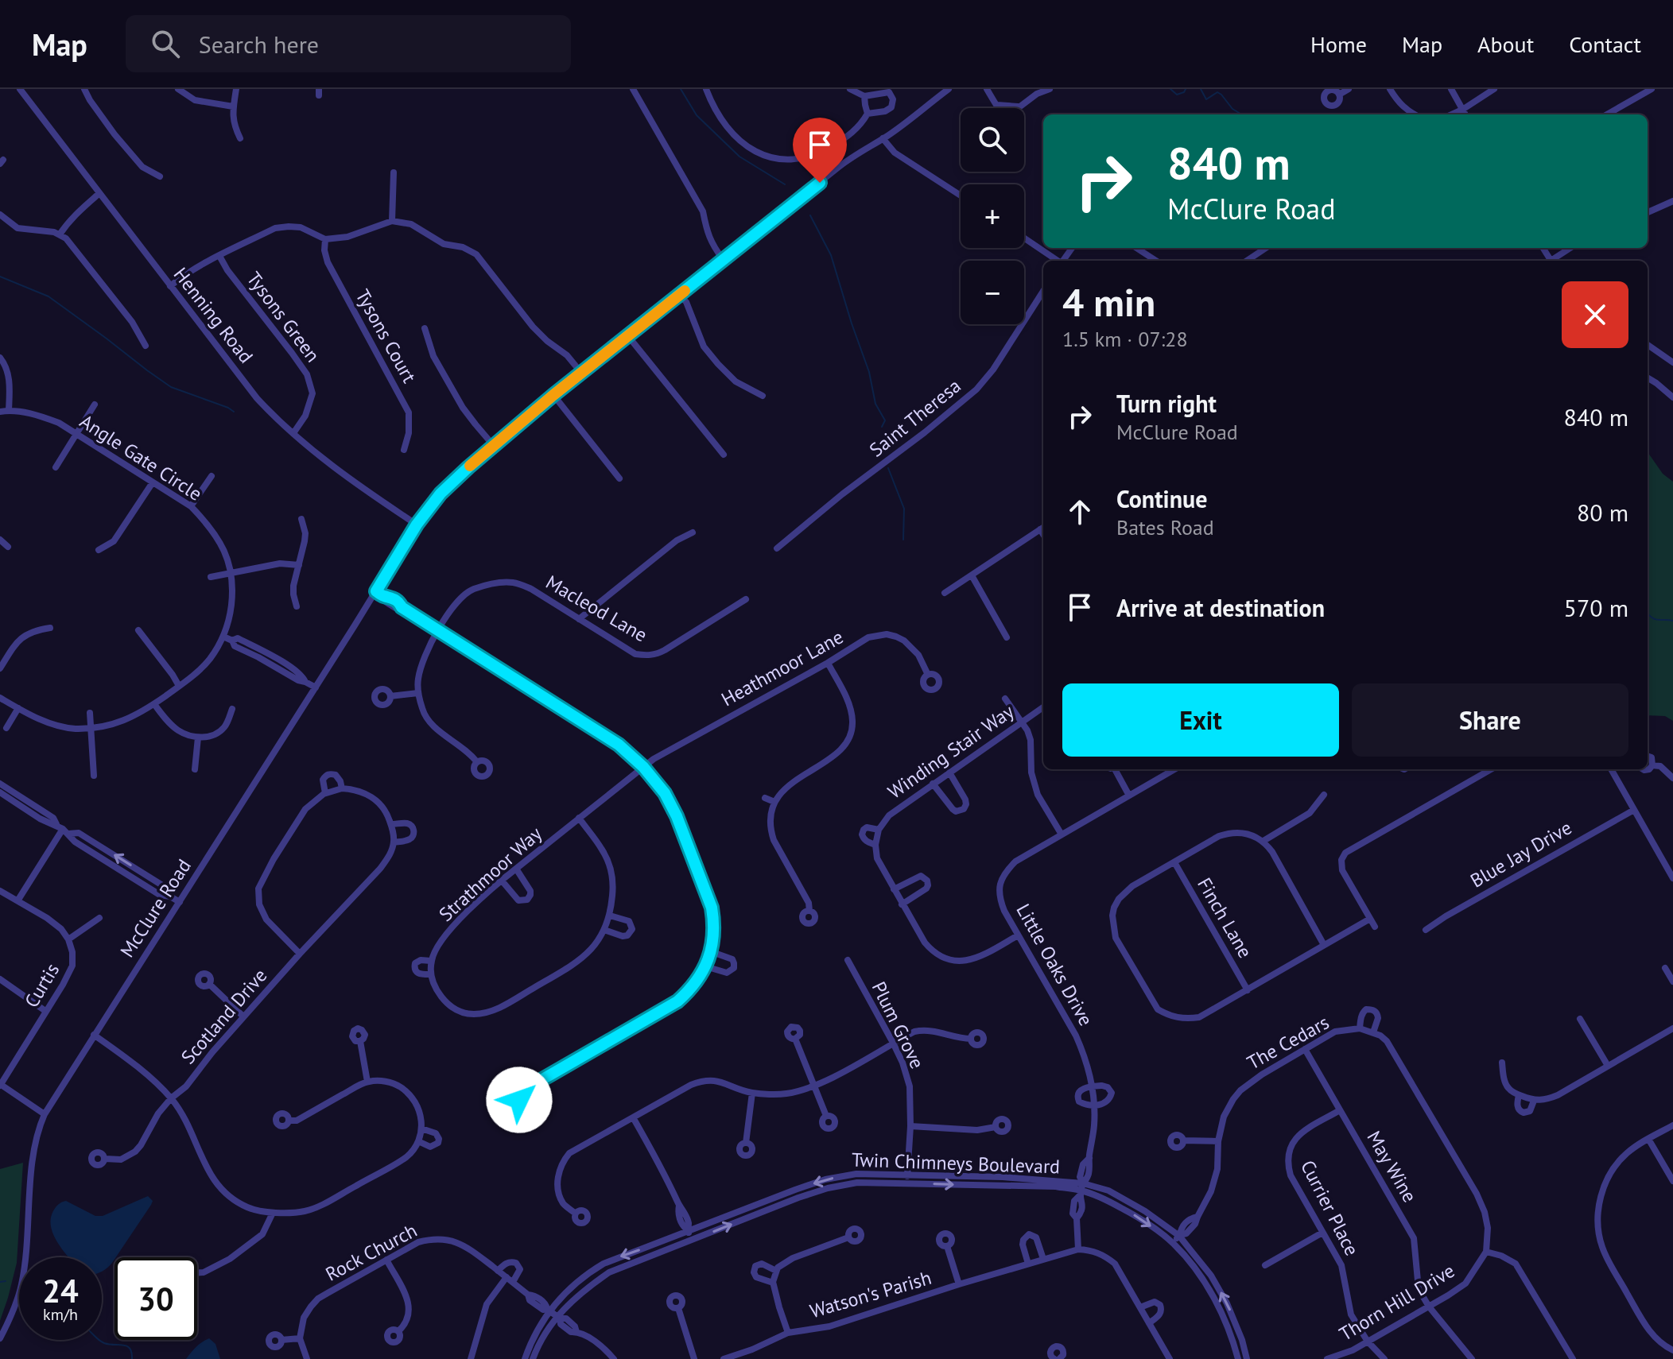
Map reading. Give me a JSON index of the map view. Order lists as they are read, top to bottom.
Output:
{
  "streets": {
    "street": [
      "Henning Road",
      "Tysons Green",
      "Tysons Court",
      "Saint Theresa",
      "Angle Gate Circle",
      "Macleod Lane",
      "Heathmoor Lane",
      "Winding Stair Way",
      "Blue Jay Drive",
      "Strathmoor Way",
      "McClure Road",
      "Finch Lane",
      "Little Oaks Drive",
      "Curtis",
      "Scotland Drive",
      "Plum Grove",
      "The Cedars",
      "Twin Chimneys Boulevard",
      "May Wine",
      "Currier Place",
      "Rock Church",
      "Watson's Parish",
      "Thorn Hill Drive"
    ]
  },
  "crossings": [
    ["Henning Road", "Tysons Green"],
    ["Henning Road", "McClure Road"],
    ["Heathmoor Lane", "Strathmoor Way"],
    ["Winding Stair Way", "Little Oaks Drive"],
    ["Little Oaks Drive", "Twin Chimneys Boulevard"],
    ["Little Oaks Drive", "Watson's Parish"],
    ["Plum Grove", "Twin Chimneys Boulevard"],
    ["The Cedars", "Twin Chimneys Boulevard"],
    ["The Cedars", "May Wine"],
    ["The Cedars", "Thorn Hill Drive"],
    ["Twin Chimneys Boulevard", "Rock Church"],
    ["May Wine", "Currier Place"],
    ["May Wine", "Thorn Hill Drive"],
    ["Currier Place", "Thorn Hill Drive"]
  ],
  "page": {
    "header": "Map",
    "search": "Search here",
    "nav": [
      "Home",
      "Map",
      "About",
      "Contact"
    ],
    "map_buttons": ["+", "−"],
    "turn": ["840 m", "McClure Road"],
    "heading": ["4 min", "1.5 km · 07:28"],
    "list": [
      {
        "name": "Turn right",
        "note": "McClure Road",
        "value": "840 m"
      },
      {
        "name": "Continue",
        "note": "Bates Road",
        "value": "80 m"
      },
      {
        "name": "Arrive at destination",
        "value": "570 m"
      }
    ],
    "buttons": ["Exit", "Share"],
    "speed": "24 km/h",
    "limit": "30"
  }
}
